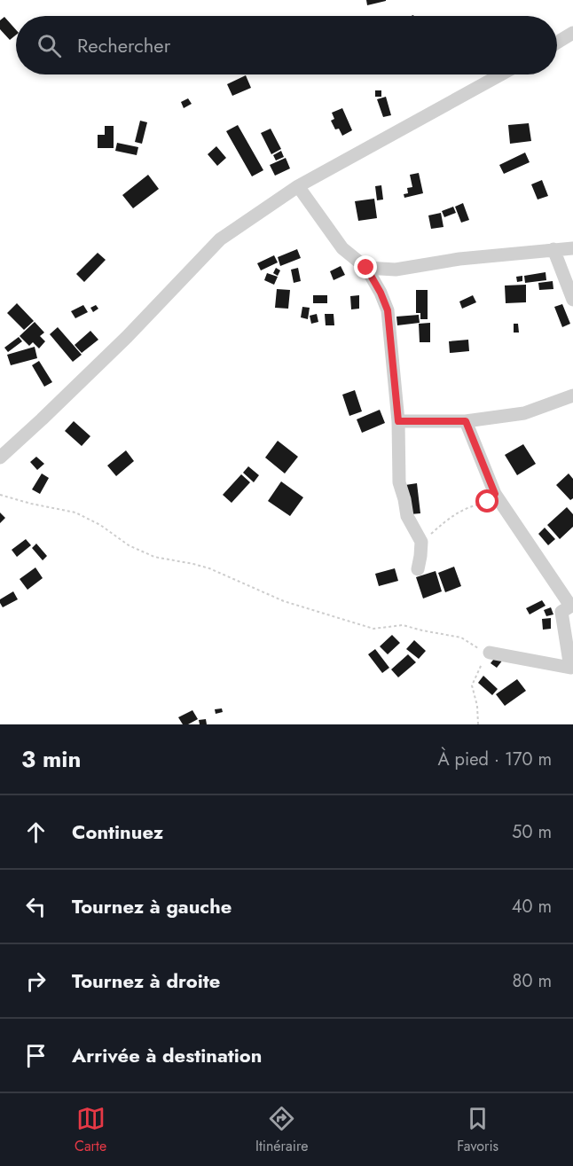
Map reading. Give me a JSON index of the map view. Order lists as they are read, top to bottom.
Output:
{
  "page": {
    "search": "Rechercher",
    "heading": ["3 min", "À pied · 170 m"],
    "list": [
      ["Continuez", "50 m"],
      ["Tournez à gauche", "40 m"],
      ["Tournez à droite", "80 m"],
      "Arrivée à destination"
    ],
    "nav": ["Carte", "Itinéraire", "Favoris"]
  }
}
